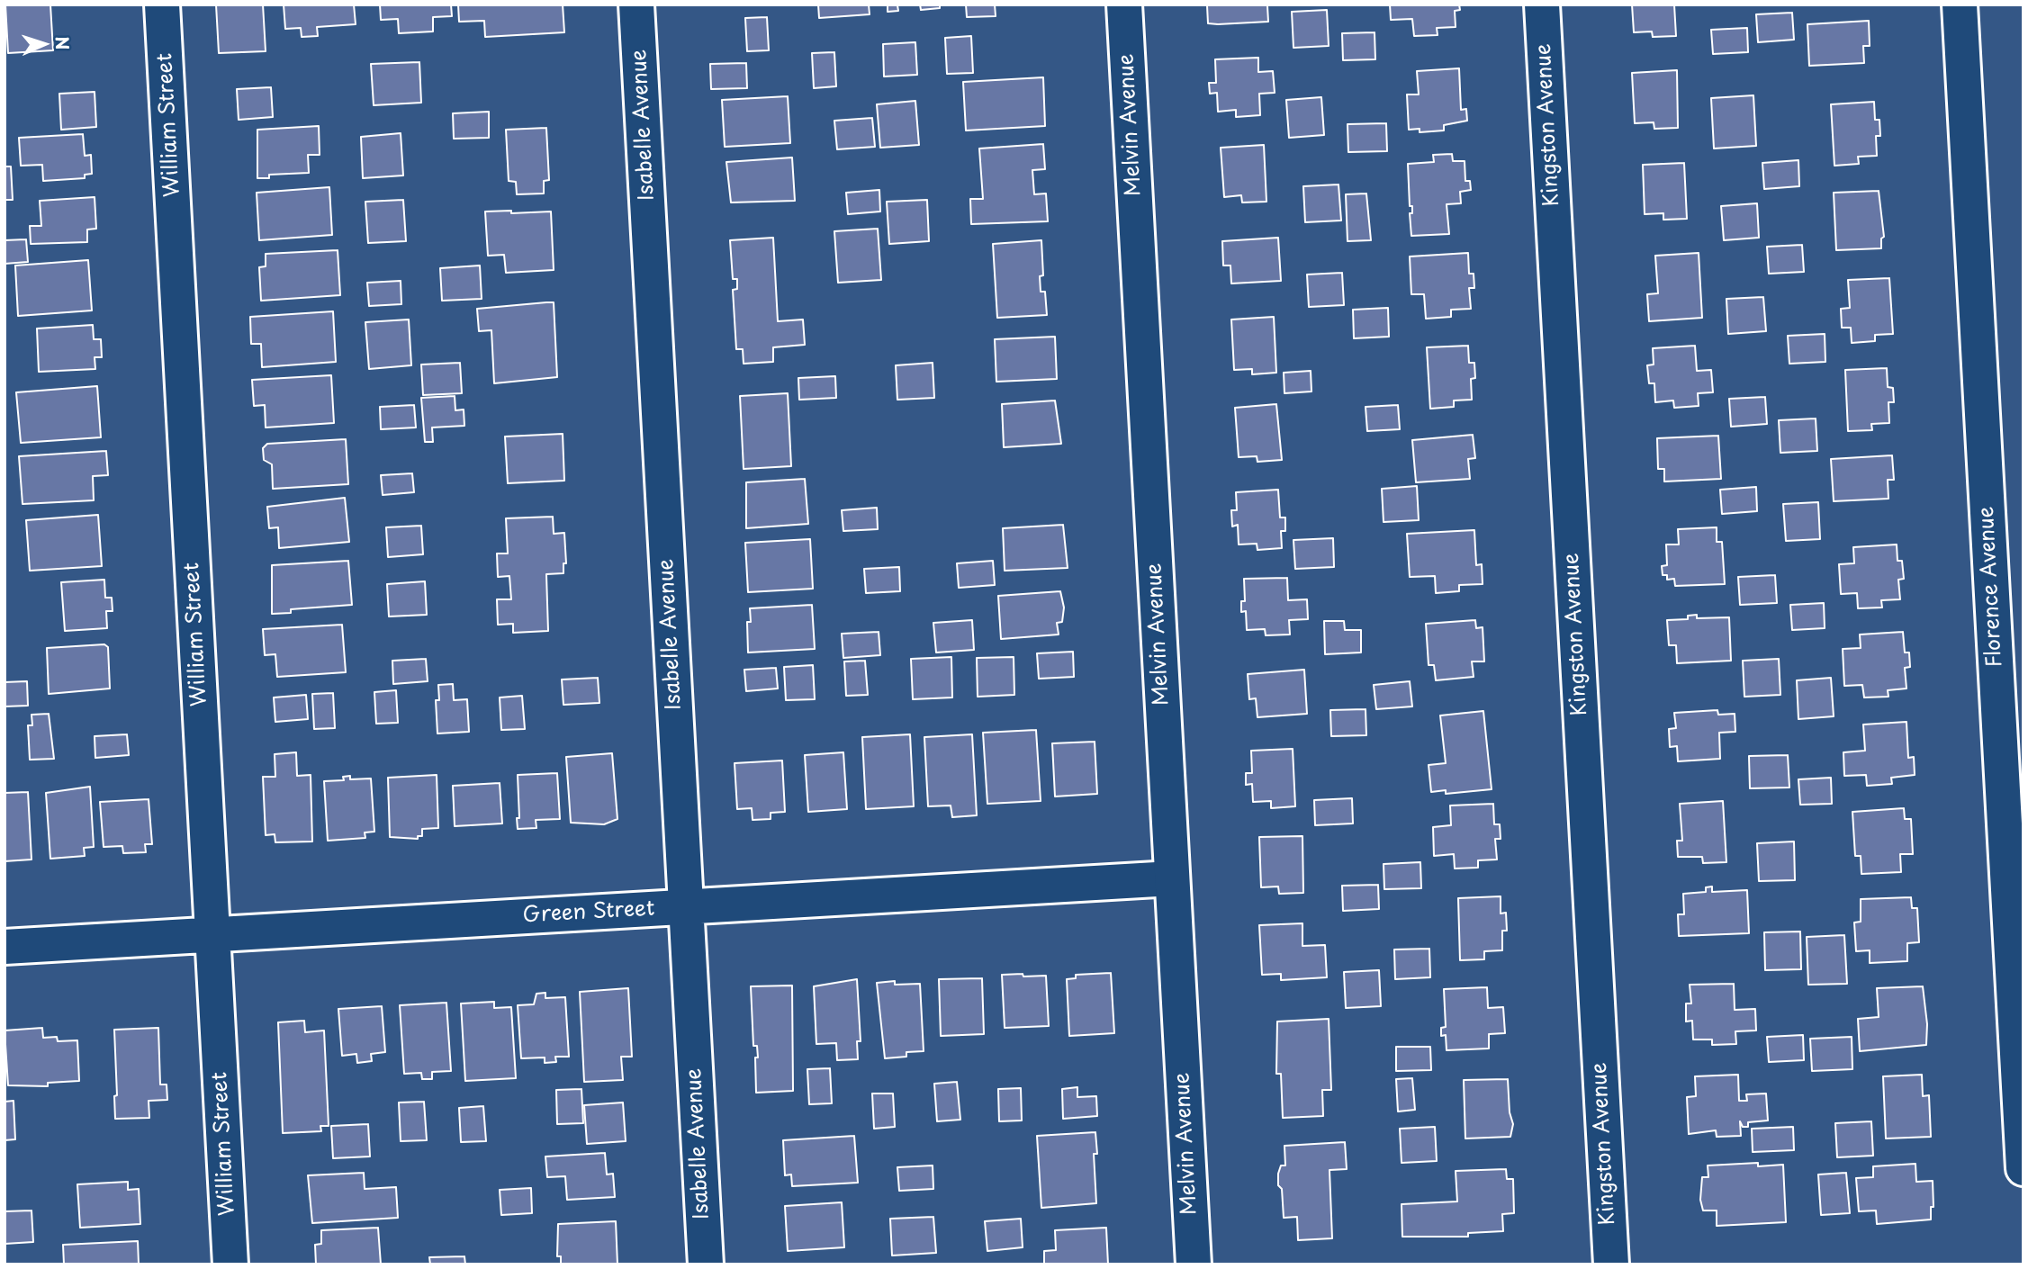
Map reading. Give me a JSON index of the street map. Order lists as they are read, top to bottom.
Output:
{
  "streets": {
    "street": [
      "William Street",
      "Isabelle Avenue",
      "Melvin Avenue",
      "Kingston Avenue",
      "Florence Avenue",
      "Green Street"
    ]
  },
  "crossings": [
    ["William Street", "Green Street"],
    ["Isabelle Avenue", "Green Street"],
    ["Melvin Avenue", "Green Street"]
  ],
  "north": "right"
}
